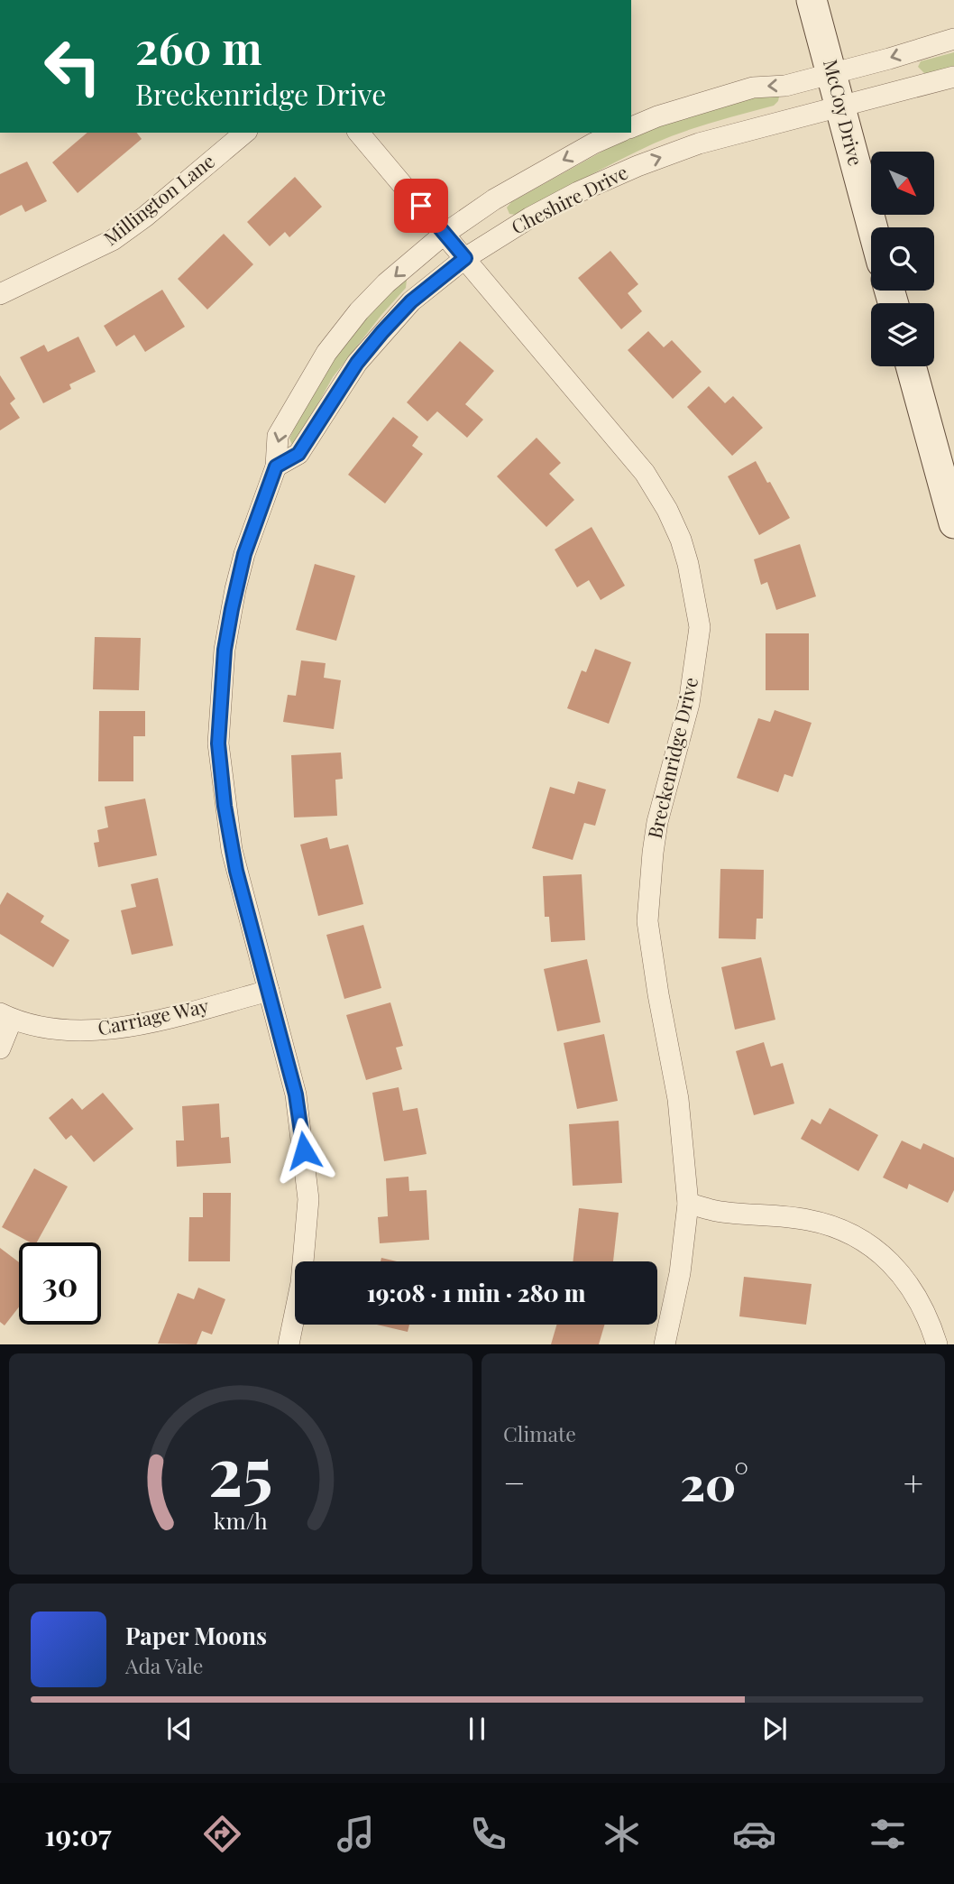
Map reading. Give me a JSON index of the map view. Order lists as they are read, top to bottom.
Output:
{
  "streets": {
    "street": [
      "McCoy Drive",
      "Millington Lane",
      "Cheshire Drive",
      "Breckenridge Drive",
      "Carriage Way"
    ]
  },
  "crossings": [
    ["McCoy Drive", "Cheshire Drive"],
    ["Cheshire Drive", "Breckenridge Drive"],
    ["Cheshire Drive", "Carriage Way"]
  ],
  "north": "bottom right",
  "page": {
    "turn": ["260 m", "Breckenridge Drive"],
    "limit": "30",
    "trip": "19:08 · 1 min · 280 m",
    "tile": "Climate",
    "heat": ["−", "20°", "+"],
    "song": ["Paper Moons", "Ada Vale"],
    "tabs": "19:07",
    "gauge": ["25", "km/h"]
  }
}
